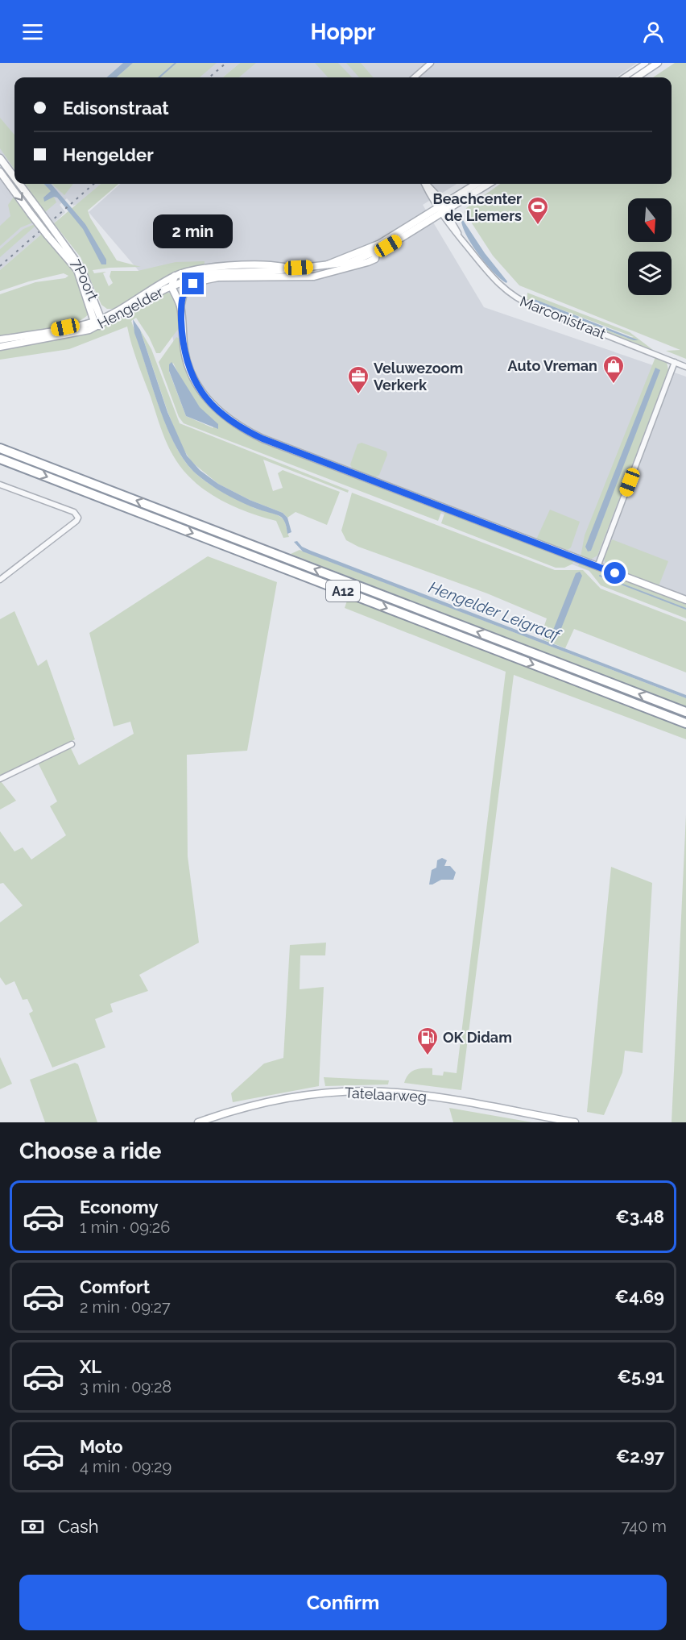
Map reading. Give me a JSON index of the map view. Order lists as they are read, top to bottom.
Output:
{
  "streets": {
    "highway": ["A12"],
    "main road": ["7Poort", "Hengelder", "Tatelaarweg"],
    "street": ["Marconistraat"]
  },
  "crossings": [
    ["7Poort", "Hengelder"],
    ["Hengelder", "Marconistraat"]
  ],
  "water": ["Hengelder Leigraaf"],
  "places": {
    "sports": ["Beachcenter de Liemers"],
    "shop": ["Auto Vreman"],
    "office": ["Veluwezoom Verkerk"],
    "fuel station": ["OK Didam"]
  },
  "north": "bottom",
  "page": {
    "header": "Hoppr",
    "banner": ["Edisonstraat", "Hengelder"],
    "bubble": "2 min",
    "heading": "Choose a ride",
    "list": [
      {
        "name": "Economy",
        "note": "1 min · 09:26",
        "value": "€3.48"
      },
      {
        "name": "Comfort",
        "note": "2 min · 09:27",
        "value": "€4.69"
      },
      {
        "name": "XL",
        "note": "3 min · 09:28",
        "value": "€5.91"
      },
      {
        "name": "Moto",
        "note": "4 min · 09:29",
        "value": "€2.97"
      }
    ],
    "pay": ["Cash", "740 m"],
    "buttons": "Confirm"
  }
}
